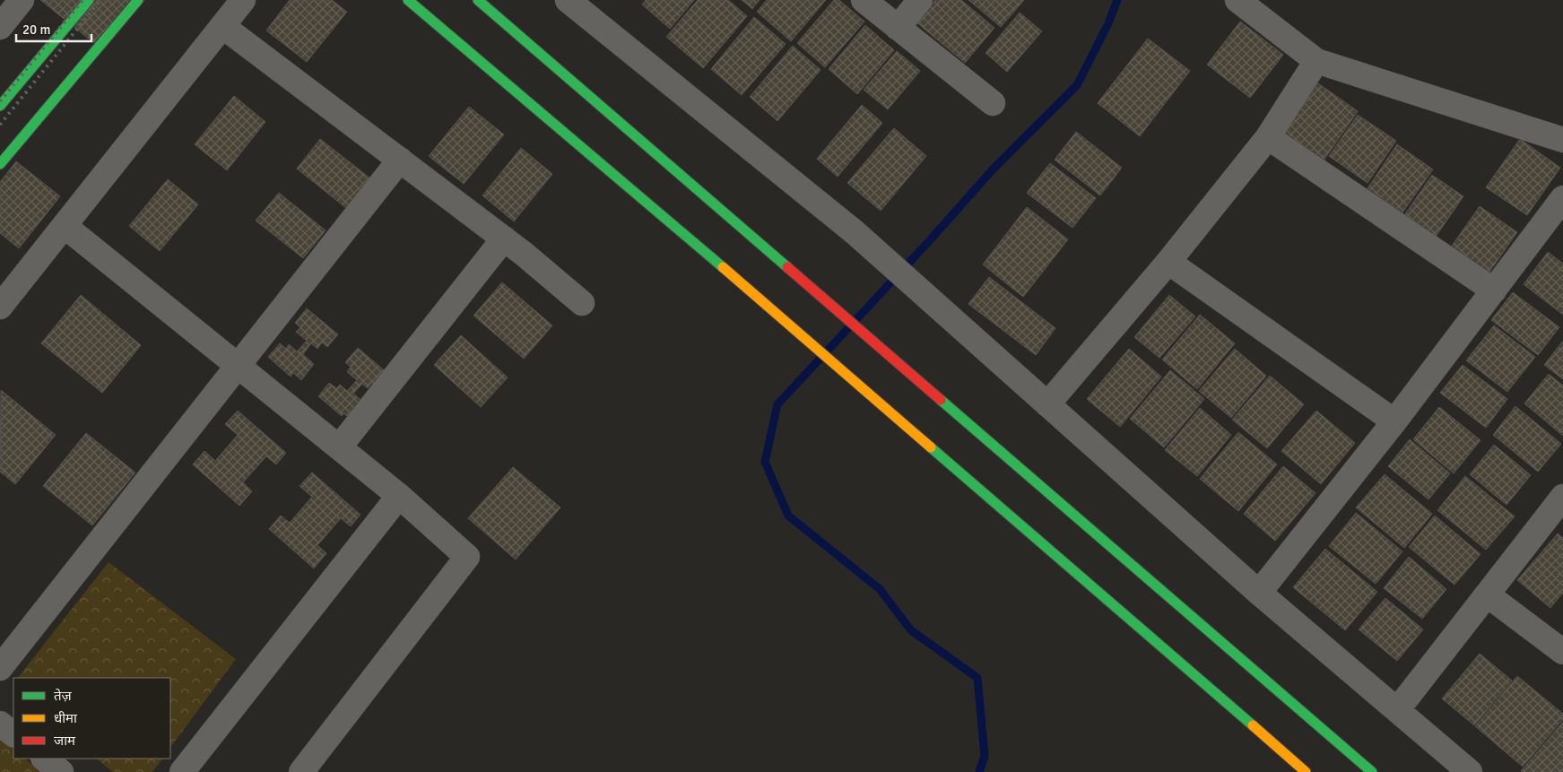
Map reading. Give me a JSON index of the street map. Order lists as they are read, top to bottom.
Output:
{
  "legend": ["तेज़", "धीमा", "जाम"],
  "scale_bar": "20 m"
}
